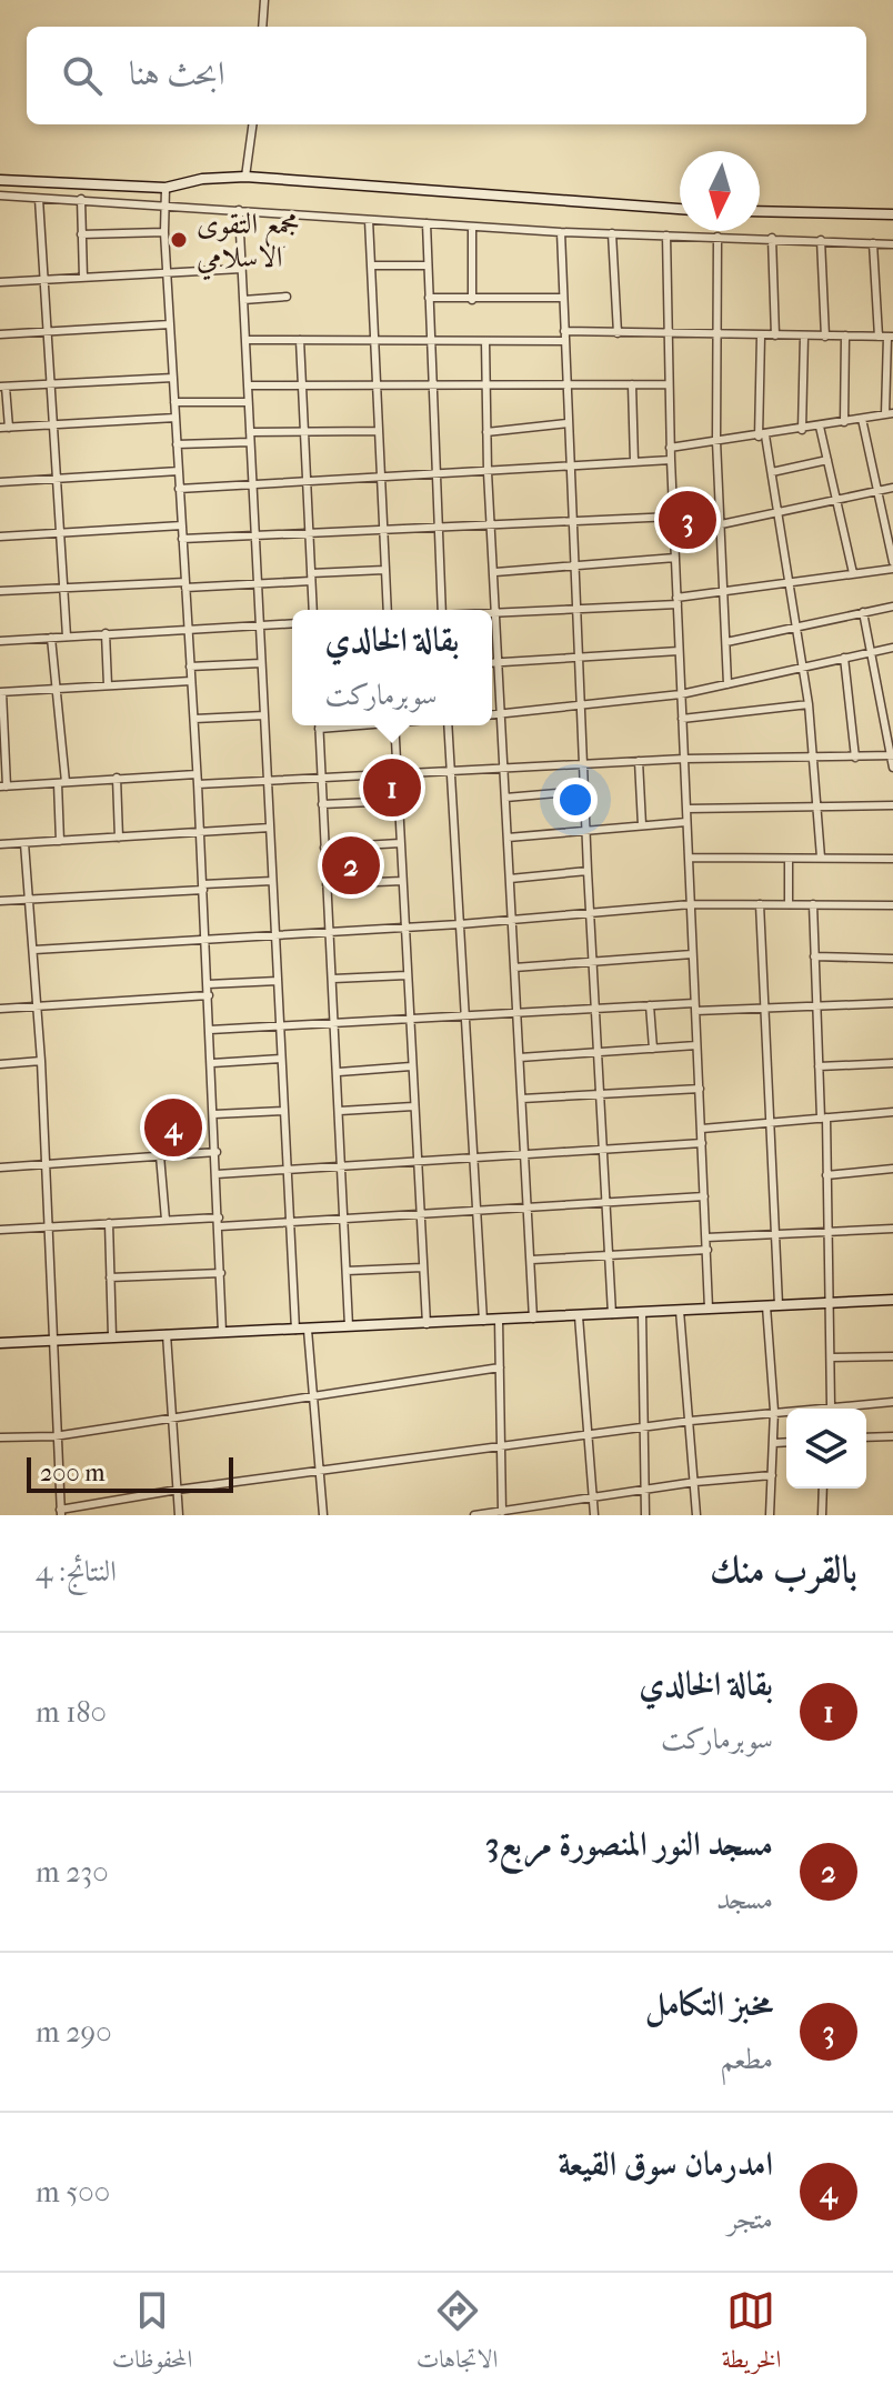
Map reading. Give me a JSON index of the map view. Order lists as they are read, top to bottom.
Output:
{
  "places": ["مجمع التقوى الاسلامي"],
  "scale_bar": "200 m",
  "north": "bottom",
  "page": {
    "search": "ابحث هنا",
    "pins": [
      "3",
      "1",
      "2",
      "4"
    ],
    "popup": ["بقالة الخالدي", "سوبرماركت"],
    "scale": "200 m",
    "heading": ["بالقرب منك", "النتائج: 4"],
    "list": [
      {
        "mark": "1",
        "name": "بقالة الخالدي",
        "note": "سوبرماركت",
        "value": "180 m"
      },
      {
        "mark": "2",
        "name": "مسجد النور المنصورة مربع3",
        "note": "مسجد",
        "value": "230 m"
      },
      {
        "mark": "3",
        "name": "مخبز التكامل",
        "note": "مطعم",
        "value": "290 m"
      },
      {
        "mark": "4",
        "name": "امدرمان سوق القيعة",
        "note": "متجر",
        "value": "500 m"
      }
    ],
    "nav": ["الخريطة", "الاتجاهات", "المحفوظات"]
  }
}
